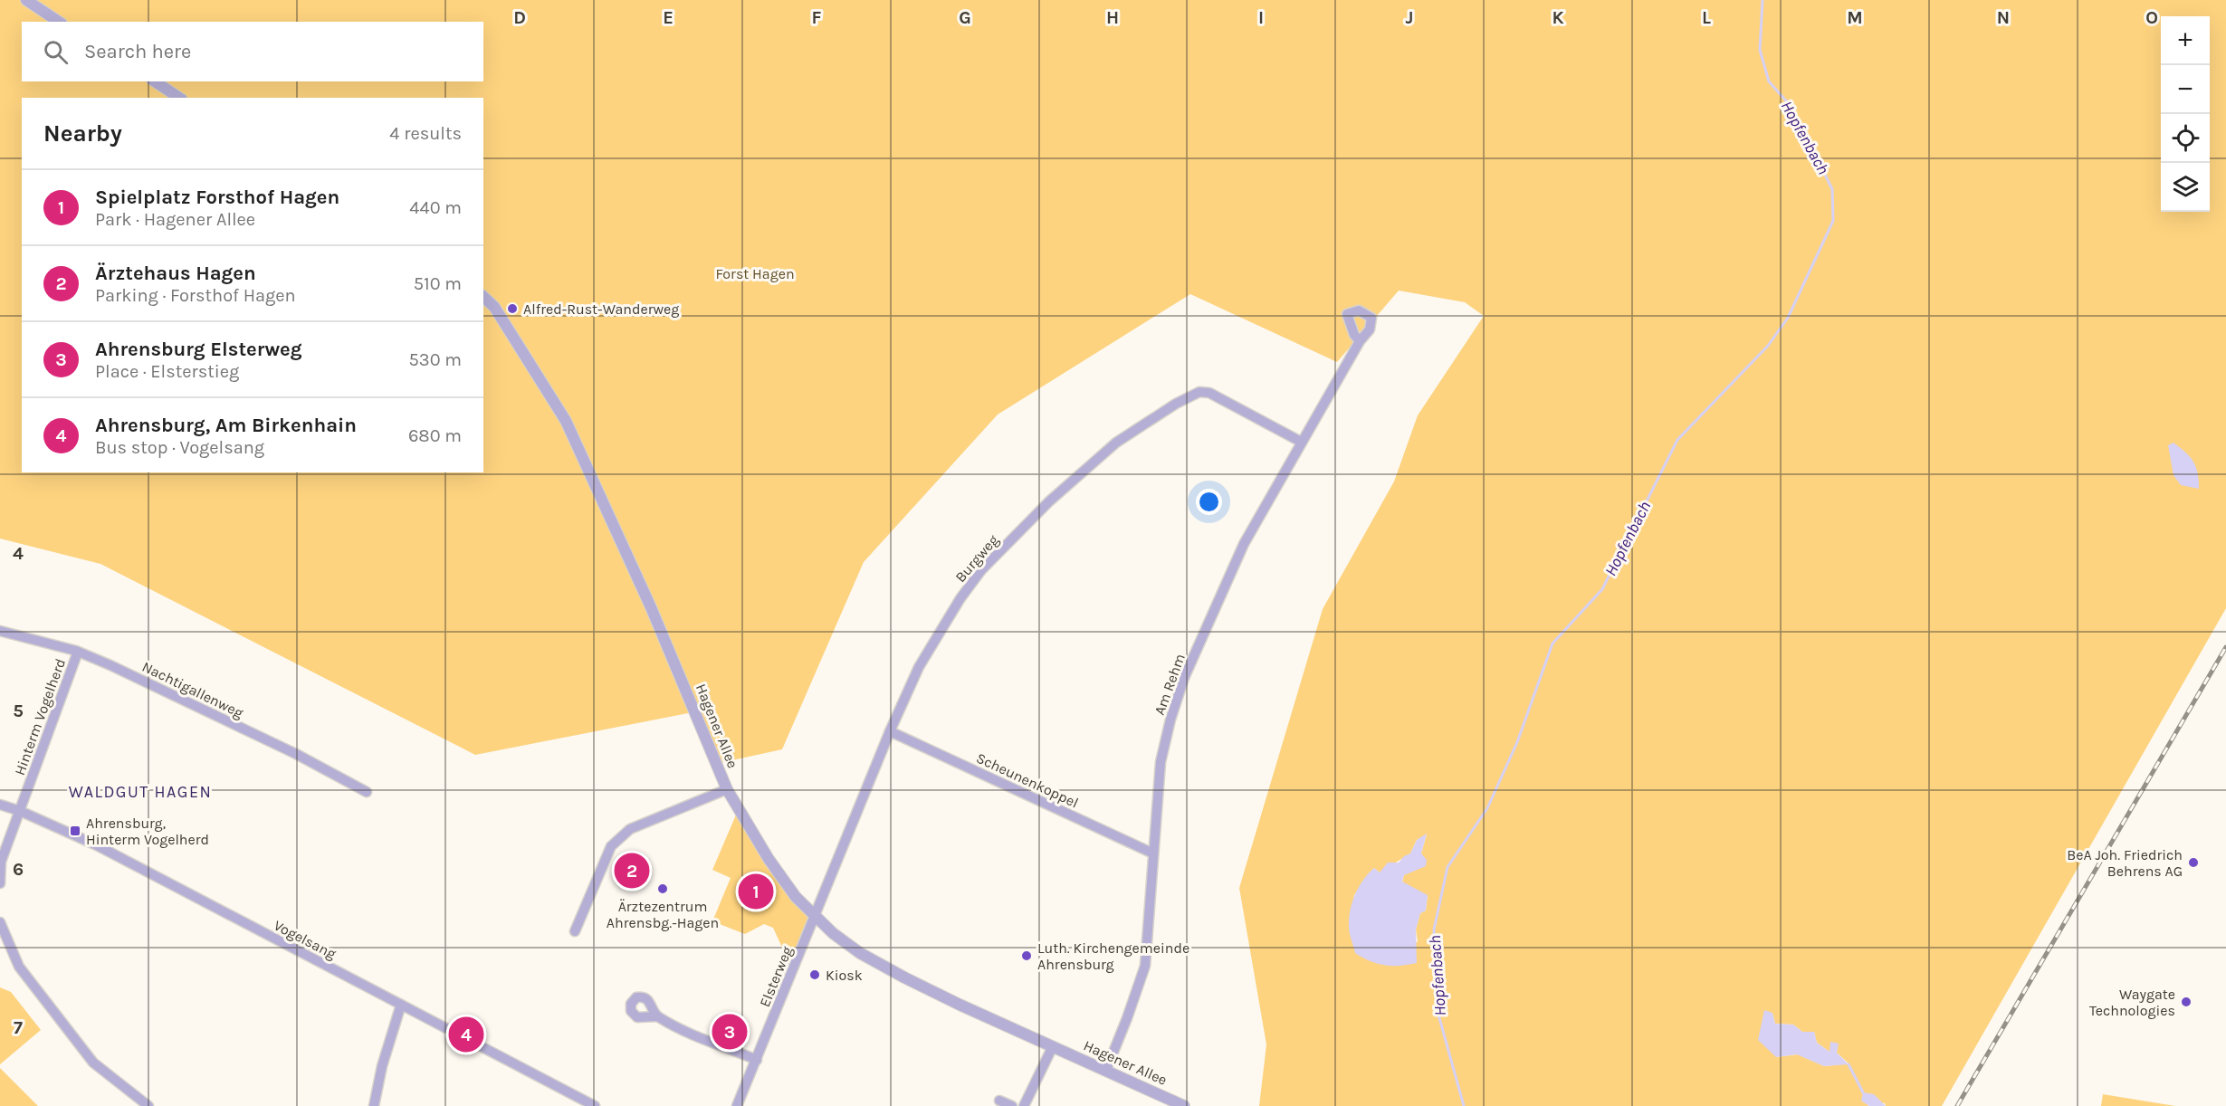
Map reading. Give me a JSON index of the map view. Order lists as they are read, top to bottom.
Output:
{
  "streets": {
    "street": [
      "Burgweg",
      "Am Rehm",
      "Nachtigallenweg",
      "Hinterm Vogelherd",
      "Hagener Allee",
      "Scheunenkoppel",
      "Vogelsang",
      "Elsterweg"
    ]
  },
  "crossings": [
    ["Burgweg", "Am Rehm"],
    ["Burgweg", "Hagener Allee"],
    ["Burgweg", "Scheunenkoppel"],
    ["Burgweg", "Elsterweg"],
    ["Am Rehm", "Hagener Allee"],
    ["Am Rehm", "Scheunenkoppel"],
    ["Nachtigallenweg", "Hinterm Vogelherd"],
    ["Hinterm Vogelherd", "Vogelsang"],
    ["Hagener Allee", "Elsterweg"]
  ],
  "districts": ["WALDGUT HAGEN"],
  "water": ["Hopfenbach"],
  "parks": ["Forst Hagen"],
  "places": {
    "other": [
      "Alfred-Rust-Wanderweg",
      "BeA Joh. Friedrich Behrens AG",
      "Ärztezentrum Ahrensbg.-Hagen",
      "Luth. Kirchengemeinde Ahrensburg",
      "Kiosk",
      "Waygate Technologies"
    ],
    "transit": ["Ahrensburg, Hinterm Vogelherd"]
  },
  "page": {
    "map_buttons": ["+", "−"],
    "search": "Search here",
    "heading": ["Nearby", "4 results"],
    "list": [
      {
        "mark": "1",
        "name": "Spielplatz Forsthof Hagen",
        "note": "Park · Hagener Allee",
        "value": "440 m"
      },
      {
        "mark": "2",
        "name": "Ärztehaus Hagen",
        "note": "Parking · Forsthof Hagen",
        "value": "510 m"
      },
      {
        "mark": "3",
        "name": "Ahrensburg Elsterweg",
        "note": "Place · Elsterstieg",
        "value": "530 m"
      },
      {
        "mark": "4",
        "name": "Ahrensburg, Am Birkenhain",
        "note": "Bus stop · Vogelsang",
        "value": "680 m"
      }
    ],
    "pins": [
      "2",
      "1",
      "3",
      "4"
    ]
  },
  "grid": {
    "columns": [
      "D",
      "E",
      "F",
      "G",
      "H",
      "I",
      "J",
      "K",
      "L",
      "M",
      "N",
      "O"
    ],
    "rows": [
      "4",
      "5",
      "6",
      "7"
    ]
  }
}
